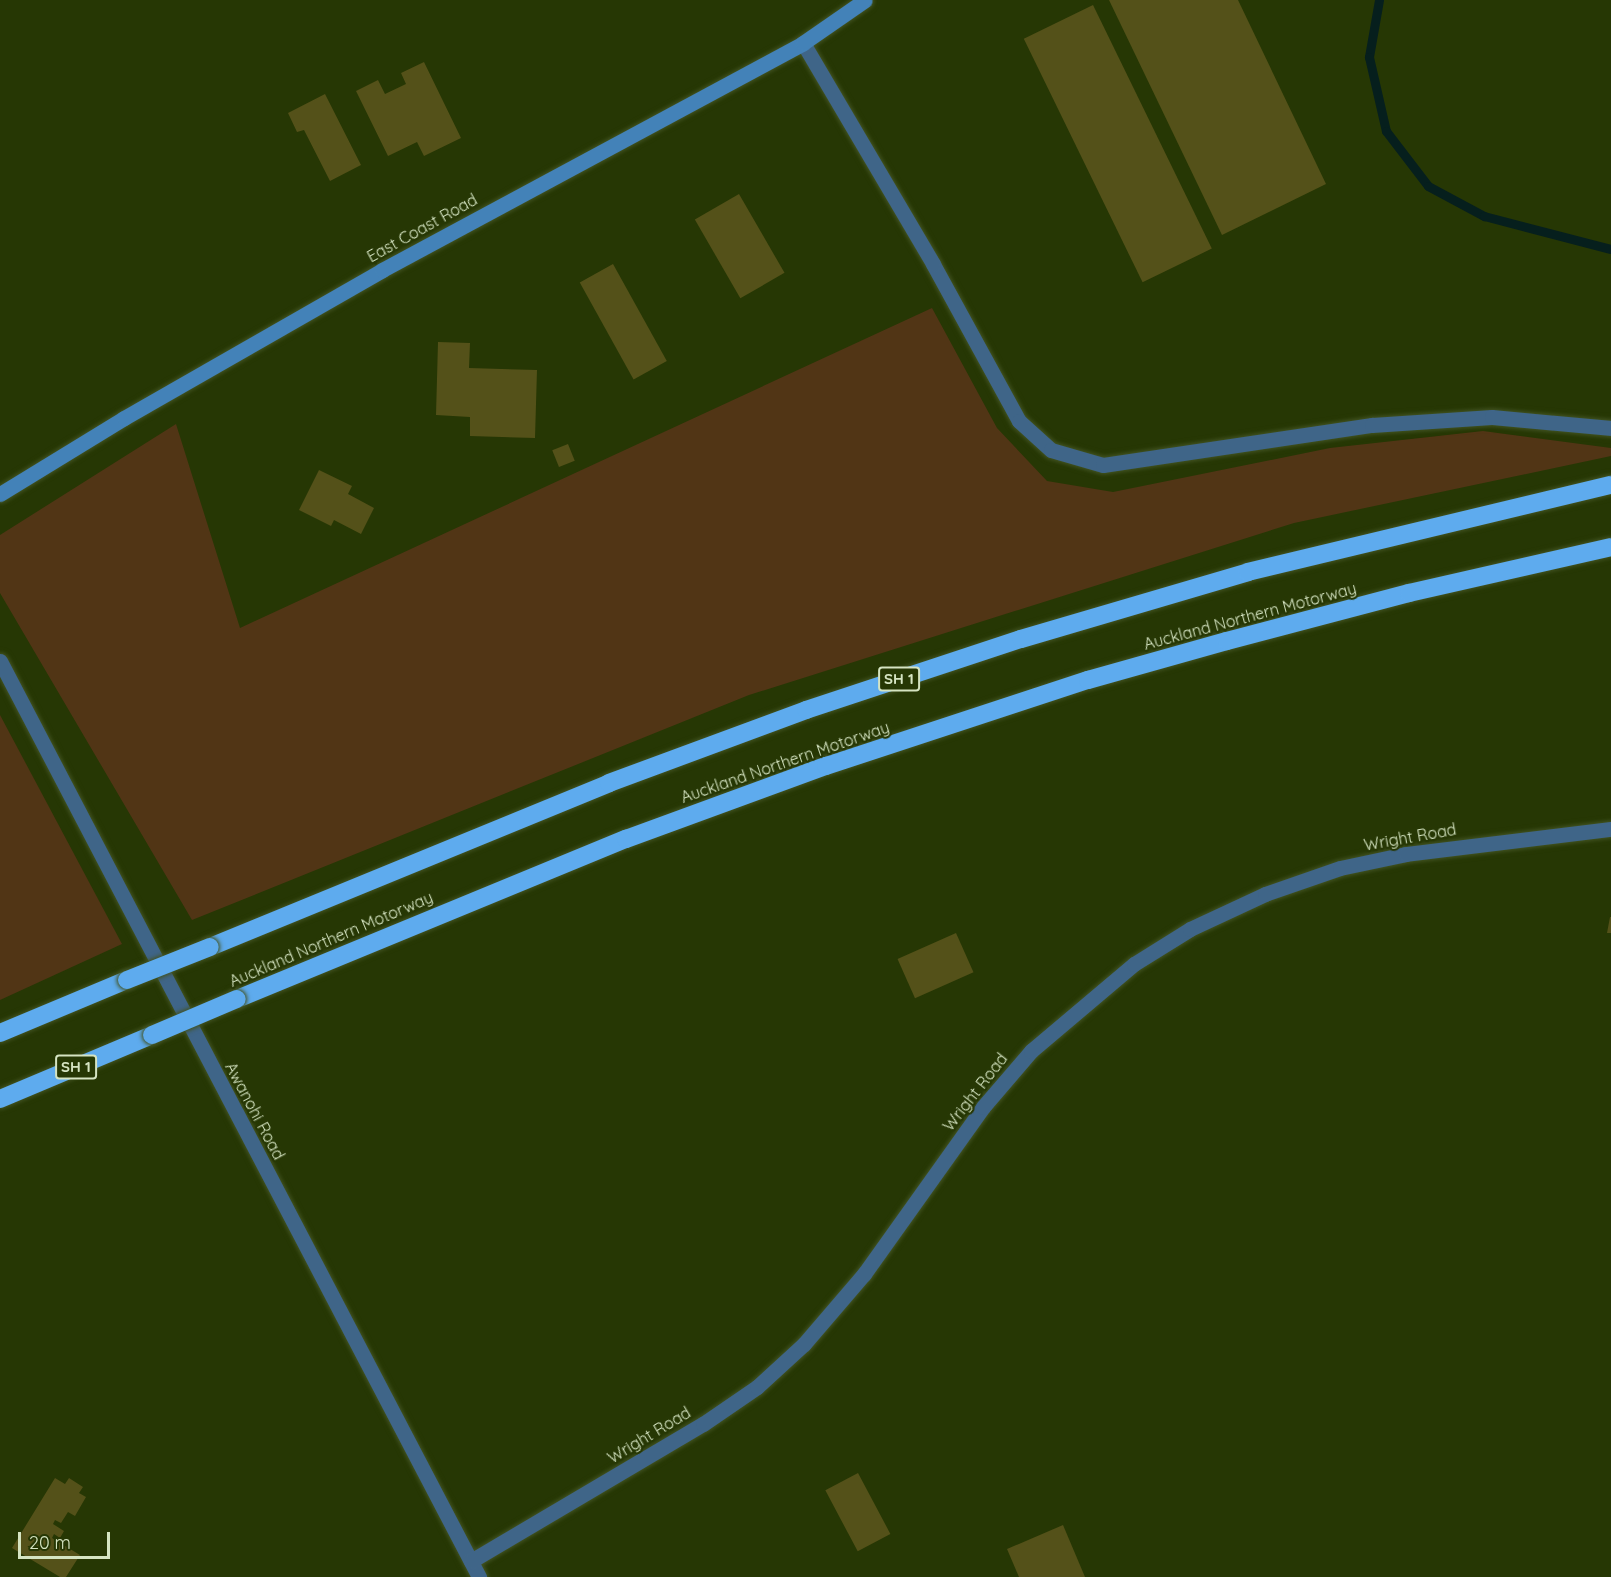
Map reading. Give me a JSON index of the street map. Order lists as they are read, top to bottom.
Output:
{
  "streets": {
    "highway": ["Auckland Northern Motorway", "SH 1"],
    "main road": ["East Coast Road"],
    "street": ["Wright Road", "Awanohi Road"]
  },
  "crossings": [
    ["Wright Road", "Awanohi Road"]
  ],
  "scale_bar": "20 m"
}
